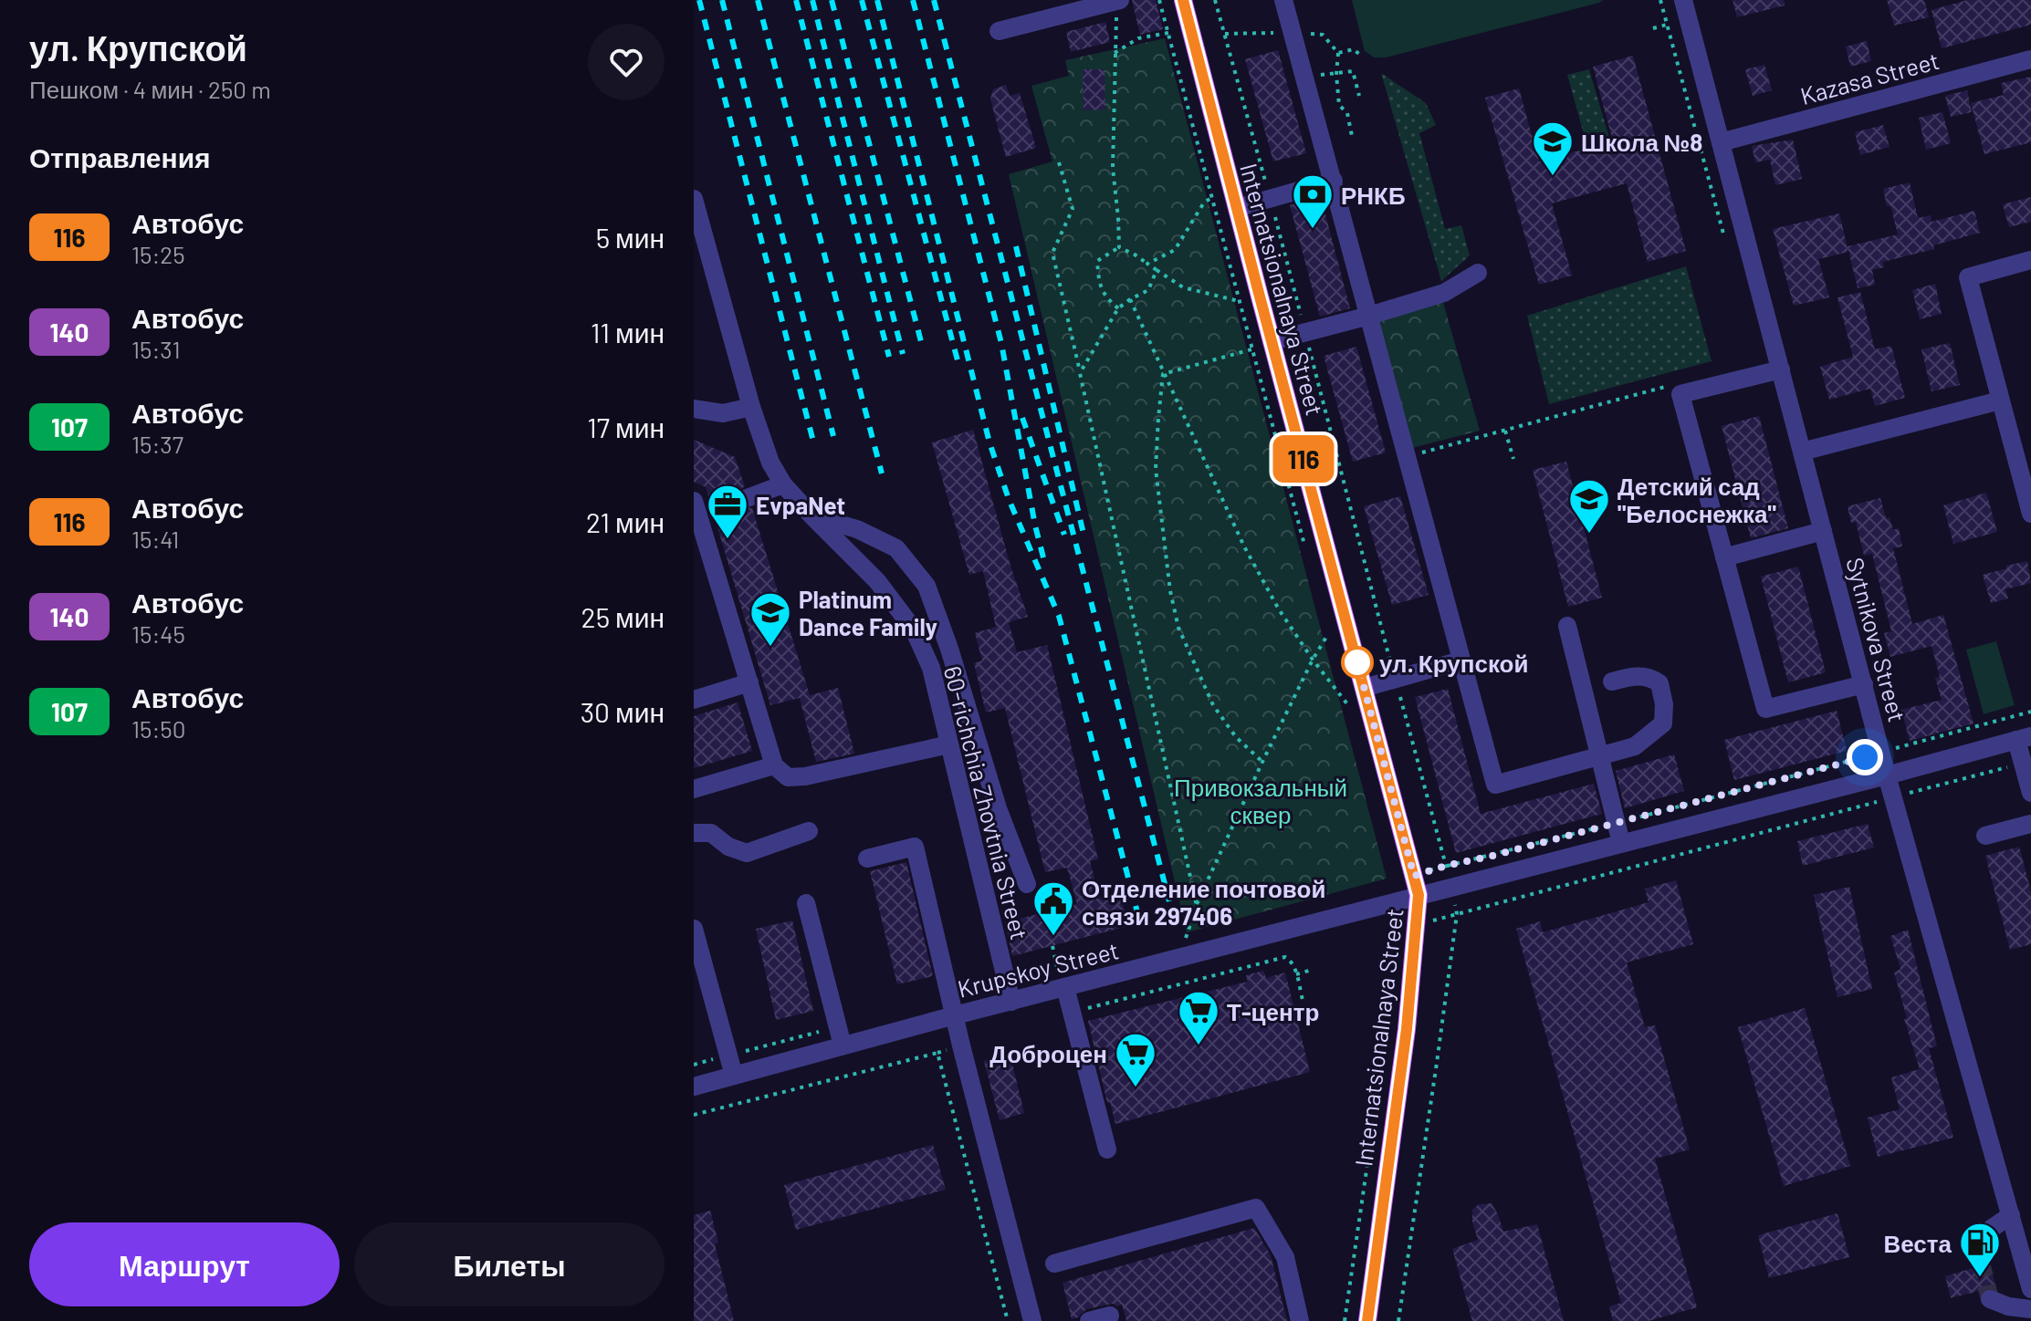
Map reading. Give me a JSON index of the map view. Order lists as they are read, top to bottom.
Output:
{
  "streets": {
    "main road": ["Internatsionalnaya Street"],
    "street": [
      "Kazasa Street",
      "Sytnikova Street",
      "60-richchia Zhovtnia Street",
      "Krupskoy Street"
    ]
  },
  "crossings": [
    ["Kazasa Street", "Sytnikova Street"],
    ["Internatsionalnaya Street", "Krupskoy Street"],
    ["Sytnikova Street", "Krupskoy Street"],
    ["60-richchia Zhovtnia Street", "Krupskoy Street"]
  ],
  "parks": ["Привокзальный сквер"],
  "places": {
    "school or university": ["Школа №8", "Детский сад \"Белоснежка\"", "Platinum Dance Family"],
    "bank": ["РНКБ"],
    "office": ["EvpaNet"],
    "other": ["ул. Крупской"],
    "public building": ["Отделение почтовой связи 297406"],
    "supermarket": ["Т-центр", "Доброцен"],
    "fuel station": ["Веста"]
  },
  "lines": ["bus line 116"],
  "page": {
    "heading": [
      ["ул. Крупской", "Пешком · 4 мин · 250 m"],
      "Отправления"
    ],
    "on_map": "116",
    "list": [
      {
        "mark": "116",
        "name": "Автобус",
        "note": "15:25",
        "value": "5 мин"
      },
      {
        "mark": "140",
        "name": "Автобус",
        "note": "15:31",
        "value": "11 мин"
      },
      {
        "mark": "107",
        "name": "Автобус",
        "note": "15:37",
        "value": "17 мин"
      },
      {
        "mark": "116",
        "name": "Автобус",
        "note": "15:41",
        "value": "21 мин"
      },
      {
        "mark": "140",
        "name": "Автобус",
        "note": "15:45",
        "value": "25 мин"
      },
      {
        "mark": "107",
        "name": "Автобус",
        "note": "15:50",
        "value": "30 мин"
      }
    ],
    "buttons": ["Маршрут", "Билеты"]
  }
}
